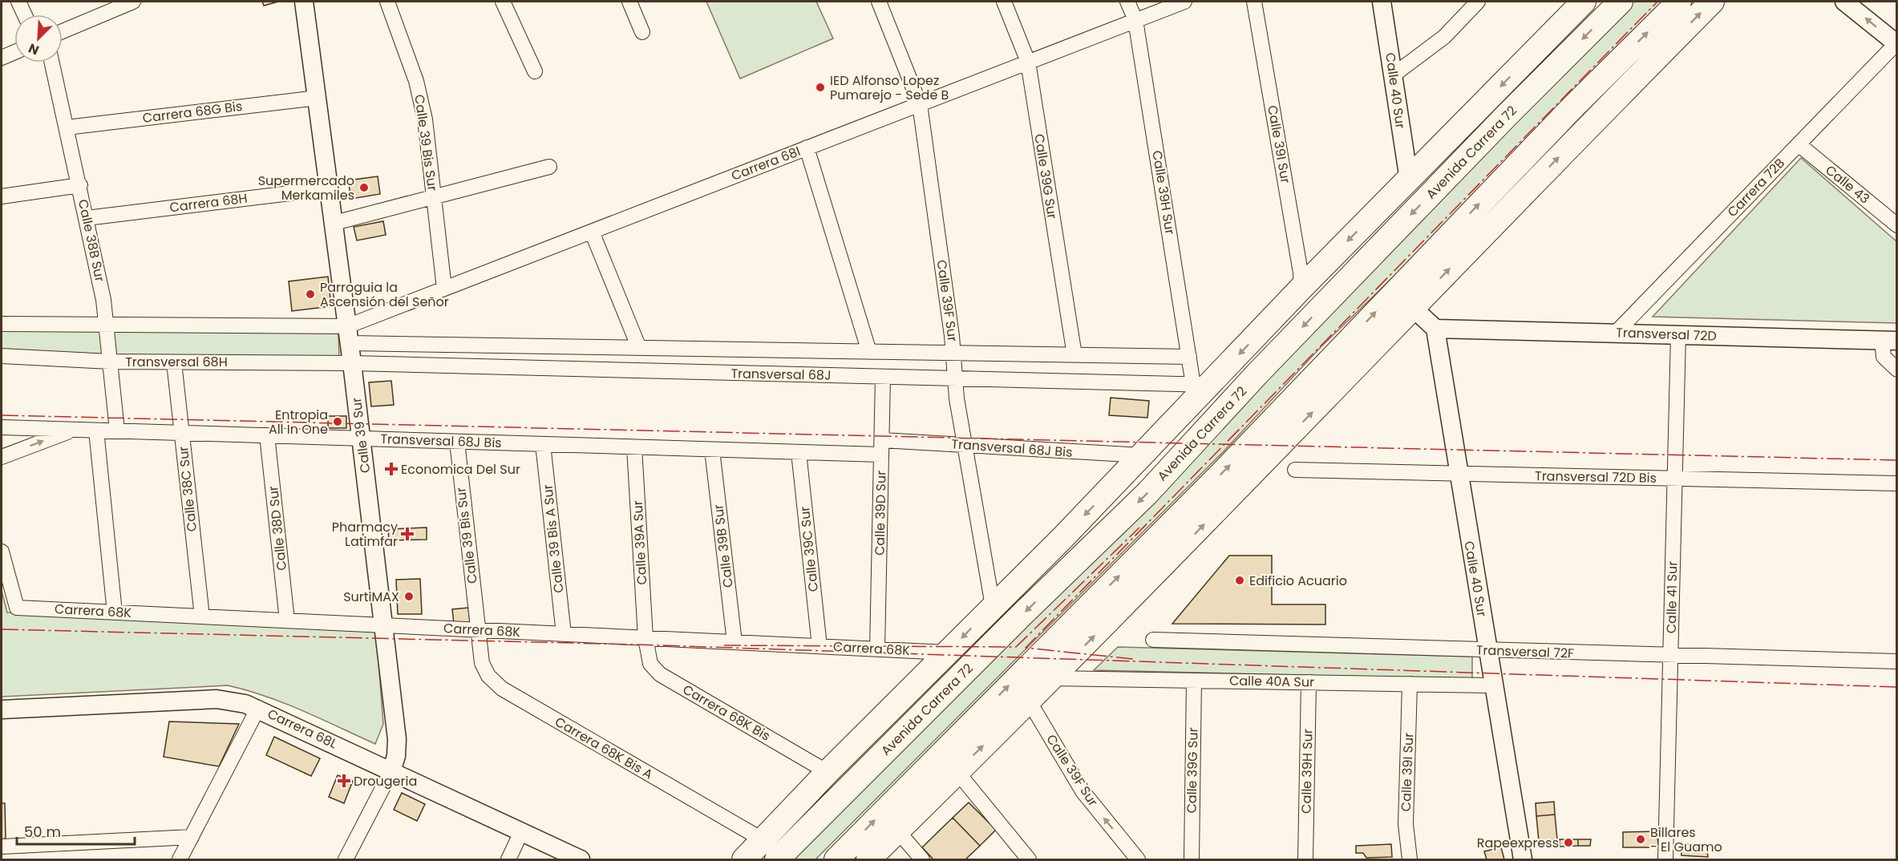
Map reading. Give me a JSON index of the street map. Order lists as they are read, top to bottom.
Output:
{
  "streets": {
    "highway": ["Avenida Carrera 72"],
    "street": [
      "Calle 40 Sur",
      "Carrera 68G Bis",
      "Calle 39 Bis Sur",
      "Calle 39I Sur",
      "Carrera 68I",
      "Calle 39G Sur",
      "Calle 43",
      "Carrera 72B",
      "Calle 39H Sur",
      "Carrera 68H",
      "Calle 38B Sur",
      "Calle 39F Sur",
      "Transversal 72D",
      "Transversal 68H",
      "Transversal 68J",
      "Calle 39 Sur",
      "Transversal 68J Bis",
      "Transversal 72D Bis",
      "Calle 38C Sur",
      "Calle 39D Sur",
      "Calle 38D Sur",
      "Calle 39 Bis A Sur",
      "Calle 39A Sur",
      "Calle 39B Sur",
      "Calle 39C Sur",
      "Calle 41 Sur",
      "Carrera 68K",
      "Transversal 72F",
      "Calle 40A Sur",
      "Carrera 68K Bis",
      "Carrera 68L",
      "Carrera 68K Bis A"
    ]
  },
  "crossings": [
    ["Calle 40 Sur", "Avenida Carrera 72"],
    ["Calle 40 Sur", "Transversal 72D"],
    ["Calle 40 Sur", "Transversal 72D Bis"],
    ["Calle 40 Sur", "Transversal 72F"],
    ["Calle 40 Sur", "Calle 40A Sur"],
    ["Carrera 68G Bis", "Calle 38B Sur"],
    ["Carrera 68G Bis", "Calle 39 Sur"],
    ["Calle 39 Bis Sur", "Carrera 68I"],
    ["Calle 39 Bis Sur", "Transversal 68J Bis"],
    ["Calle 39 Bis Sur", "Carrera 68K"],
    ["Calle 39 Bis Sur", "Carrera 68K Bis A"],
    ["Calle 39I Sur", "Avenida Carrera 72"],
    ["Calle 39I Sur", "Calle 40A Sur"],
    ["Avenida Carrera 72", "Calle 39H Sur"],
    ["Avenida Carrera 72", "Calle 39F Sur"],
    ["Avenida Carrera 72", "Transversal 68J"],
    ["Avenida Carrera 72", "Transversal 68J Bis"],
    ["Avenida Carrera 72", "Carrera 68K"],
    ["Avenida Carrera 72", "Carrera 68K Bis"],
    ["Avenida Carrera 72", "Carrera 68K Bis A"],
    ["Carrera 68I", "Calle 39G Sur"],
    ["Carrera 68I", "Calle 39H Sur"],
    ["Carrera 68I", "Calle 39F Sur"],
    ["Carrera 68I", "Transversal 68J"],
    ["Carrera 68I", "Calle 39 Sur"],
    ["Calle 39G Sur", "Transversal 68J"],
    ["Calle 39G Sur", "Calle 40A Sur"],
    ["Calle 43", "Carrera 72B"],
    ["Carrera 72B", "Transversal 72D"],
    ["Calle 39H Sur", "Transversal 68J"],
    ["Calle 39H Sur", "Calle 40A Sur"],
    ["Carrera 68H", "Calle 38B Sur"],
    ["Carrera 68H", "Calle 39 Sur"],
    ["Calle 38B Sur", "Transversal 68H"],
    ["Calle 38B Sur", "Transversal 68J Bis"],
    ["Calle 39F Sur", "Transversal 68J"],
    ["Calle 39F Sur", "Transversal 68J Bis"],
    ["Transversal 72D", "Calle 41 Sur"],
    ["Transversal 68H", "Transversal 68J"],
    ["Transversal 68H", "Calle 39 Sur"],
    ["Transversal 68H", "Calle 38C Sur"],
    ["Transversal 68J", "Calle 39 Sur"],
    ["Transversal 68J", "Calle 39D Sur"],
    ["Calle 39 Sur", "Transversal 68J Bis"],
    ["Calle 39 Sur", "Carrera 68K"],
    ["Calle 39 Sur", "Carrera 68L"],
    ["Transversal 68J Bis", "Calle 38C Sur"],
    ["Transversal 68J Bis", "Calle 39D Sur"],
    ["Transversal 68J Bis", "Calle 38D Sur"],
    ["Transversal 68J Bis", "Calle 39 Bis A Sur"],
    ["Transversal 68J Bis", "Calle 39A Sur"],
    ["Transversal 68J Bis", "Calle 39B Sur"],
    ["Transversal 68J Bis", "Calle 39C Sur"],
    ["Transversal 72D Bis", "Calle 41 Sur"],
    ["Calle 38C Sur", "Carrera 68K"],
    ["Calle 39D Sur", "Carrera 68K"],
    ["Calle 38D Sur", "Carrera 68K"],
    ["Calle 39 Bis A Sur", "Carrera 68K"],
    ["Calle 39A Sur", "Carrera 68K"],
    ["Calle 39A Sur", "Carrera 68K Bis"],
    ["Calle 39B Sur", "Carrera 68K"],
    ["Calle 39C Sur", "Carrera 68K"],
    ["Calle 41 Sur", "Transversal 72F"],
    ["Carrera 68K", "Carrera 68K Bis"],
    ["Carrera 68K", "Carrera 68K Bis A"]
  ],
  "places": {
    "other": [
      "IED Alfonso Lopez Pumarejo - Sede B",
      "Supermercado Merkamiles",
      "Parroguia la Ascensión del Señor",
      "Entropia All In One",
      "Edificio Acuario",
      "SurtiMAX",
      "Billares - El Guamo",
      "Rapeexpress"
    ],
    "health": ["Economica Del Sur", "Pharmacy Latimfar", "Drougeria"]
  },
  "scale_bar": "50 m",
  "north": "bottom left"
}
